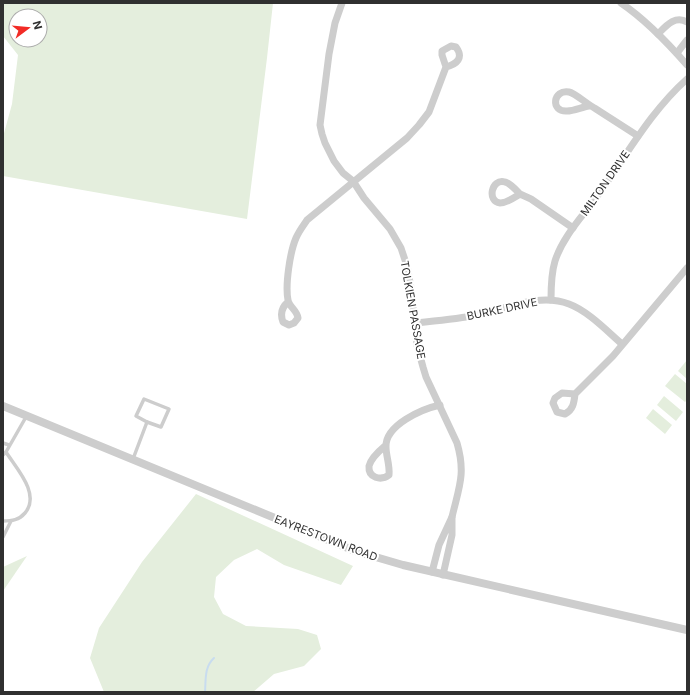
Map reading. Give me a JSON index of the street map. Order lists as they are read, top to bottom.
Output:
{
  "streets": {
    "street": [
      "MILTON DRIVE",
      "BURKE DRIVE",
      "TOLKIEN PASSAGE",
      "EAYRESTOWN ROAD"
    ]
  },
  "crossings": [
    ["MILTON DRIVE", "BURKE DRIVE"],
    ["BURKE DRIVE", "TOLKIEN PASSAGE"],
    ["TOLKIEN PASSAGE", "EAYRESTOWN ROAD"]
  ],
  "north": "right"
}
